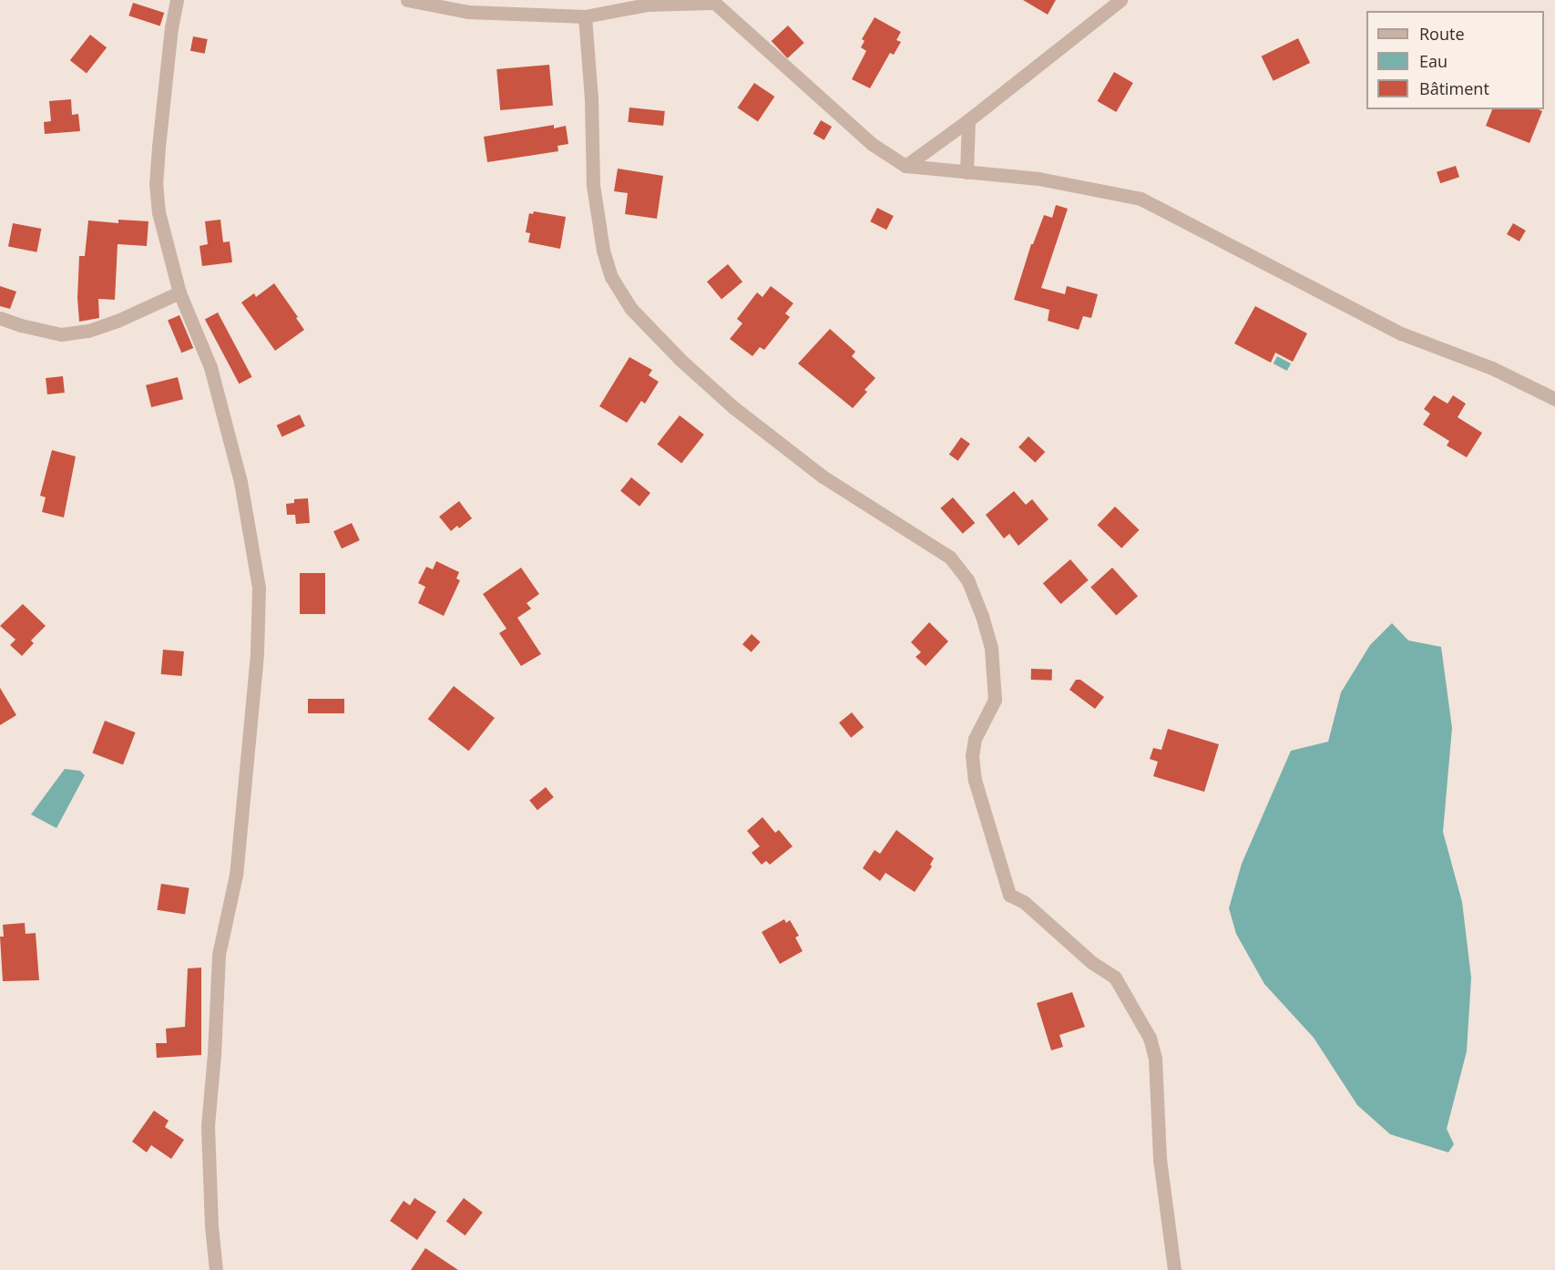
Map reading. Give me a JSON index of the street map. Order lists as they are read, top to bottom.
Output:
{
  "legend": ["Route", "Eau", "Bâtiment"]
}
